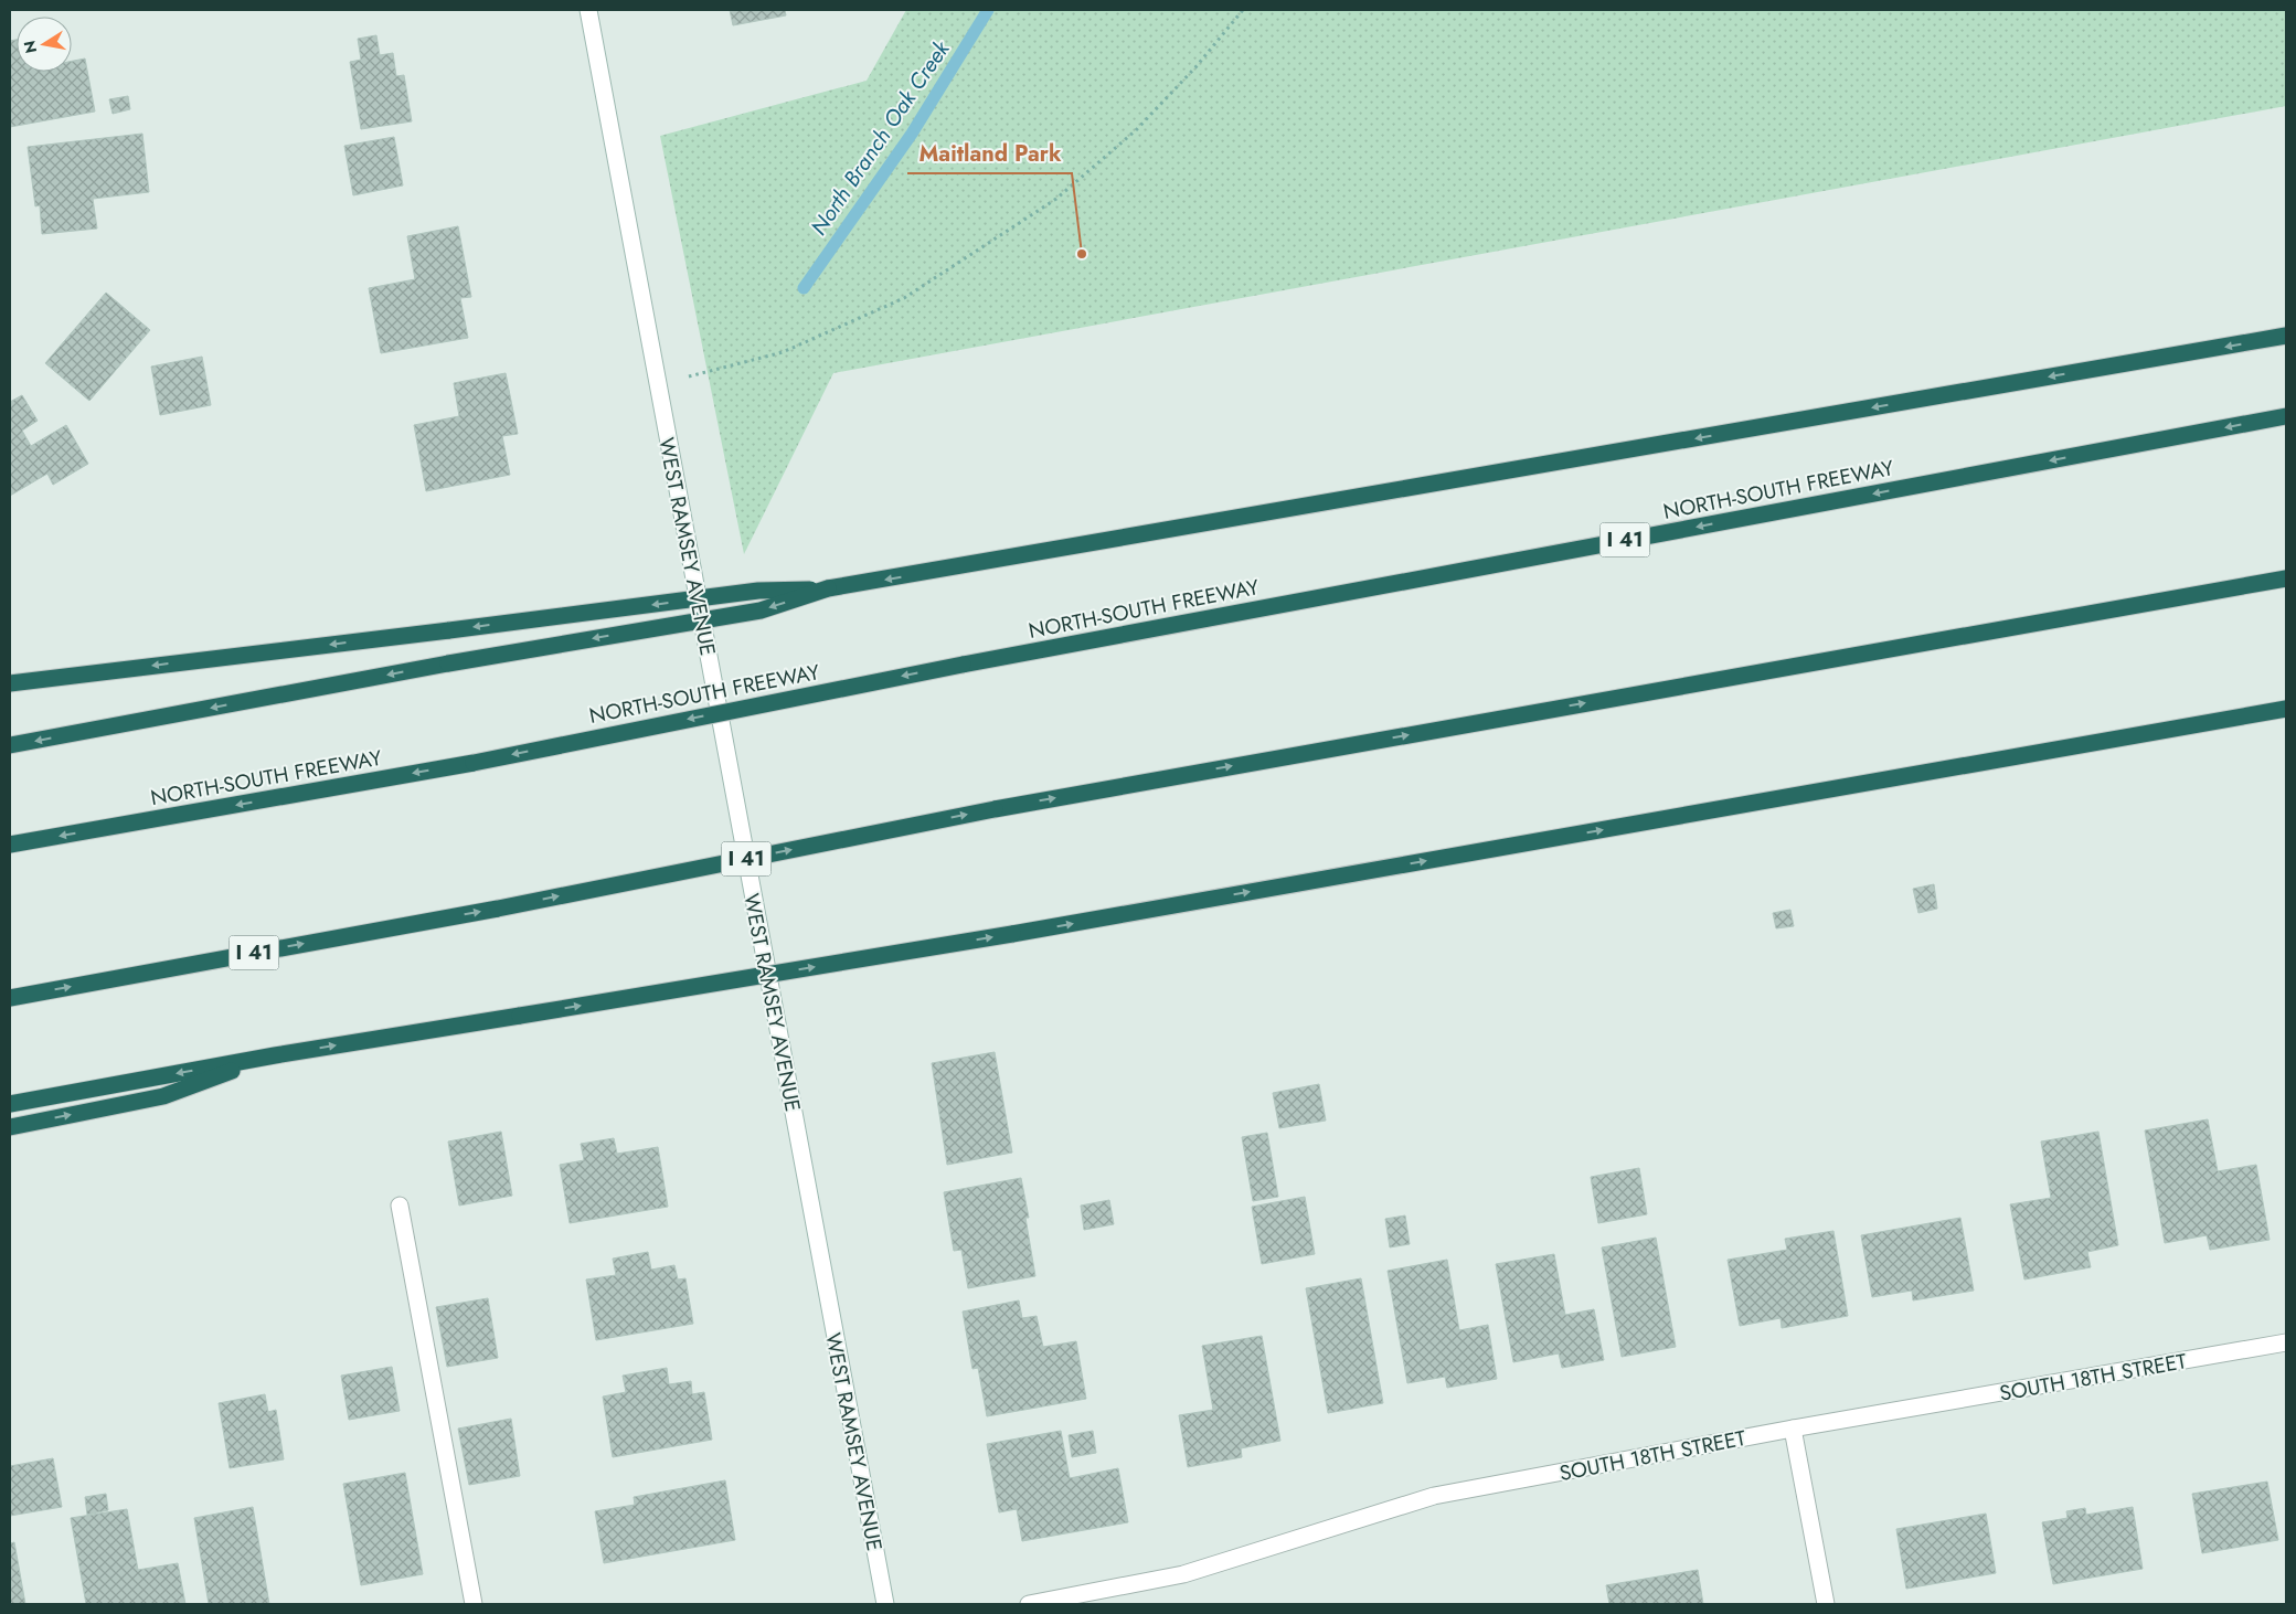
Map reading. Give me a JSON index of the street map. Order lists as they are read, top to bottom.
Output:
{
  "streets": {
    "highway": ["NORTH-SOUTH FREEWAY", "I 41"],
    "street": ["WEST RAMSEY AVENUE", "SOUTH 18TH STREET"]
  },
  "water": ["North Branch Oak Creek"],
  "places": ["Maitland Park"],
  "north": "left"
}
